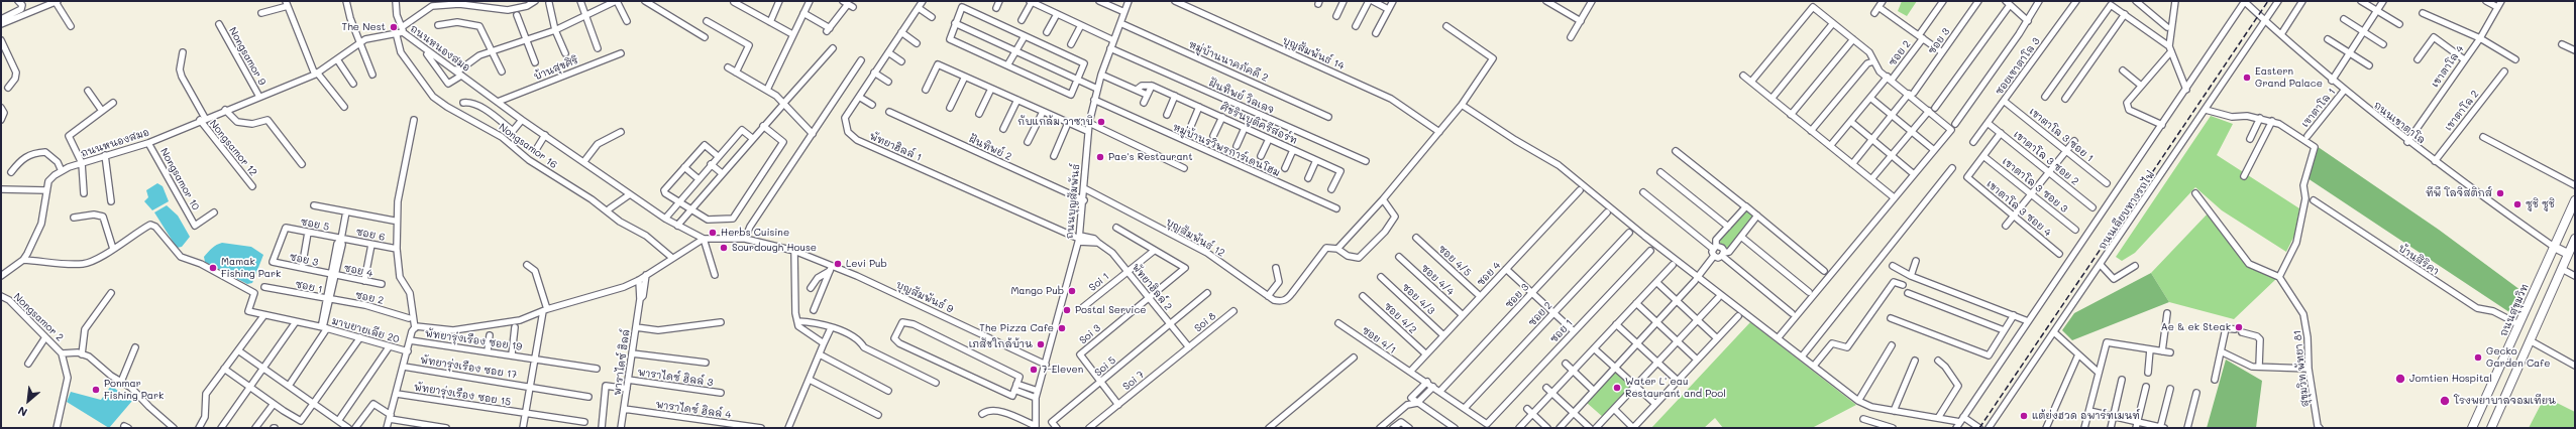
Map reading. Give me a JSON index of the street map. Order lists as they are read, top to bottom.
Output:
{
  "streets": {
    "highway": ["ถนนสุขุมวิท"],
    "street": [
      "ซอย 3",
      "ถนนหนองสมอ",
      "บุญสัมพันธ์ 14",
      "ซอย 2",
      "Nongsamor 9",
      "หมู่บ้านนาคภัคดี 2",
      "ซอยเขาตาโล 3",
      "เขาตาโล 4",
      "บ้านสุขศิริ",
      "ฝันทิพย์ วิลเลจ",
      "เขาตาโล 1",
      "เขาตาโล 2",
      "ถนนเขาตาโล",
      "ศิขรินบูติครีสอร์ท",
      "เขาตาโล 3 ซอย 1",
      "Nongsamor 16",
      "พัทยาฮิลล์ 1",
      "Nongsamor 12",
      "ฝันทิพย์ 2",
      "หมู่บ้านรวิพรการ์เดนโฮม",
      "เขาตาโล 3 ซอย 2",
      "Nongsamor 10",
      "เขาตาโล 3 ซอย 3",
      "ถนนบุญสัมพันธ์",
      "เขาตาโล 3 ซอย 4",
      "ถนนเลียบทางรถไฟ",
      "ซอย 5",
      "ซอย 6",
      "บุญสัมพันธ์ 12",
      "บ้านสิริคา",
      "ซอย 4/5",
      "ซอย 4",
      "ซอย 4/4",
      "Soi 1",
      "ซอย 1",
      "พัทยาฮิลล์ 2",
      "บุญสัมพันธ์ 9",
      "ซอย 4/3",
      "Nongsamor 2",
      "ซอย 4/2",
      "Soi 8",
      "มาบยายเลีย 20",
      "Soi 3",
      "พัทยารุ่งเรือง ซอย 19",
      "ซอย 4/1",
      "พาราไดซ์ ฮิลล์",
      "Soi 5",
      "พัทยารุ่งเรือง ซอย 17",
      "สุขุมวิท พัทยา 81",
      "พาราไดซ์ ฮิลล์ 3",
      "Soi 7",
      "พัทยารุ่งเรือง ซอย 15",
      "พาราไดซ์ ฮิลล์ 4"
    ]
  },
  "crossings": [
    ["ซอย 3", "ซอย 5"],
    ["ซอย 3", "ซอย 4"],
    ["ซอย 3", "ซอย 4/1"],
    ["ถนนหนองสมอ", "Nongsamor 9"],
    ["ถนนหนองสมอ", "บ้านสุขศิริ"],
    ["ถนนหนองสมอ", "Nongsamor 16"],
    ["ถนนหนองสมอ", "Nongsamor 12"],
    ["ถนนหนองสมอ", "Nongsamor 10"],
    ["ถนนหนองสมอ", "บุญสัมพันธ์ 9"],
    ["ถนนหนองสมอ", "มาบยายเลีย 20"],
    ["ซอย 2", "ซอย 1"],
    ["ซอย 2", "ซอย 4/1"],
    ["หมู่บ้านนาคภัคดี 2", "ถนนบุญสัมพันธ์"],
    ["ซอยเขาตาโล 3", "เขาตาโล 3 ซอย 1"],
    ["ซอยเขาตาโล 3", "เขาตาโล 3 ซอย 2"],
    ["เขาตาโล 4", "ถนนเขาตาโล"],
    ["ฝันทิพย์ วิลเลจ", "ถนนบุญสัมพันธ์"],
    ["เขาตาโล 1", "ถนนเขาตาโล"],
    ["เขาตาโล 2", "ถนนเขาตาโล"],
    ["ถนนเขาตาโล", "ถนนเลียบทางรถไฟ"],
    ["ถนนเขาตาโล", "ถนนสุขุมวิท"],
    ["Nongsamor 16", "มาบยายเลีย 20"],
    ["พัทยาฮิลล์ 1", "ถนนบุญสัมพันธ์"],
    ["พัทยาฮิลล์ 1", "พัทยาฮิลล์ 2"],
    ["ฝันทิพย์ 2", "ถนนบุญสัมพันธ์"],
    ["หมู่บ้านรวิพรการ์เดนโฮม", "ถนนบุญสัมพันธ์"],
    ["เขาตาโล 3 ซอย 3", "เขาตาโล 3 ซอย 4"],
    ["ถนนบุญสัมพันธ์", "บุญสัมพันธ์ 12"],
    ["ถนนบุญสัมพันธ์", "พัทยาฮิลล์ 2"],
    ["ถนนบุญสัมพันธ์", "บุญสัมพันธ์ 9"],
    ["ซอย 5", "ซอย 6"],
    ["บ้านสิริคา", "ถนนสุขุมวิท"],
    ["ซอย 4/5", "ซอย 4"],
    ["ซอย 4", "ซอย 4/4"],
    ["ซอย 4", "ซอย 4/3"],
    ["ซอย 4", "ซอย 4/2"],
    ["ซอย 4", "ซอย 4/1"],
    ["Soi 1", "พัทยาฮิลล์ 2"],
    ["Soi 1", "Soi 3"],
    ["ซอย 1", "ซอย 4/1"],
    ["พัทยาฮิลล์ 2", "Soi 8"],
    ["พัทยาฮิลล์ 2", "Soi 3"],
    ["พัทยาฮิลล์ 2", "Soi 5"],
    ["พัทยาฮิลล์ 2", "Soi 7"],
    ["Soi 8", "Soi 7"],
    ["มาบยายเลีย 20", "พัทยารุ่งเรือง ซอย 19"],
    ["มาบยายเลีย 20", "พาราไดซ์ ฮิลล์"],
    ["Soi 3", "Soi 5"],
    ["พาราไดซ์ ฮิลล์", "พาราไดซ์ ฮิลล์ 3"],
    ["พาราไดซ์ ฮิลล์", "พาราไดซ์ ฮิลล์ 4"]
  ],
  "places": [
    "The Nest",
    "Eastern Grand Palace",
    "กับแกล้ม วาซาบิ",
    "Pae's Restaurant",
    "ทีพี โลจิสติกส์",
    "ซูชิ ซูชิ",
    "Herbs Cuisine",
    "Sourdough House",
    "Levi Pub",
    "Mamak Fishing Park",
    "Mango Pub",
    "Postal Service",
    "Ae & ek Steak",
    "The Pizza Cafe",
    "เภสัชใกล้บ้าน",
    "Gecko Garden Cafe",
    "7-Eleven",
    "Jomtien Hospital",
    "Water L' eau Restaurant and Pool",
    "Ponmar Fishing Park",
    "โรงพยาบาลจอมเทียน",
    "แต้ย่งฮวด อพาร์ทเมนท์"
  ],
  "north": "bottom left"
}
